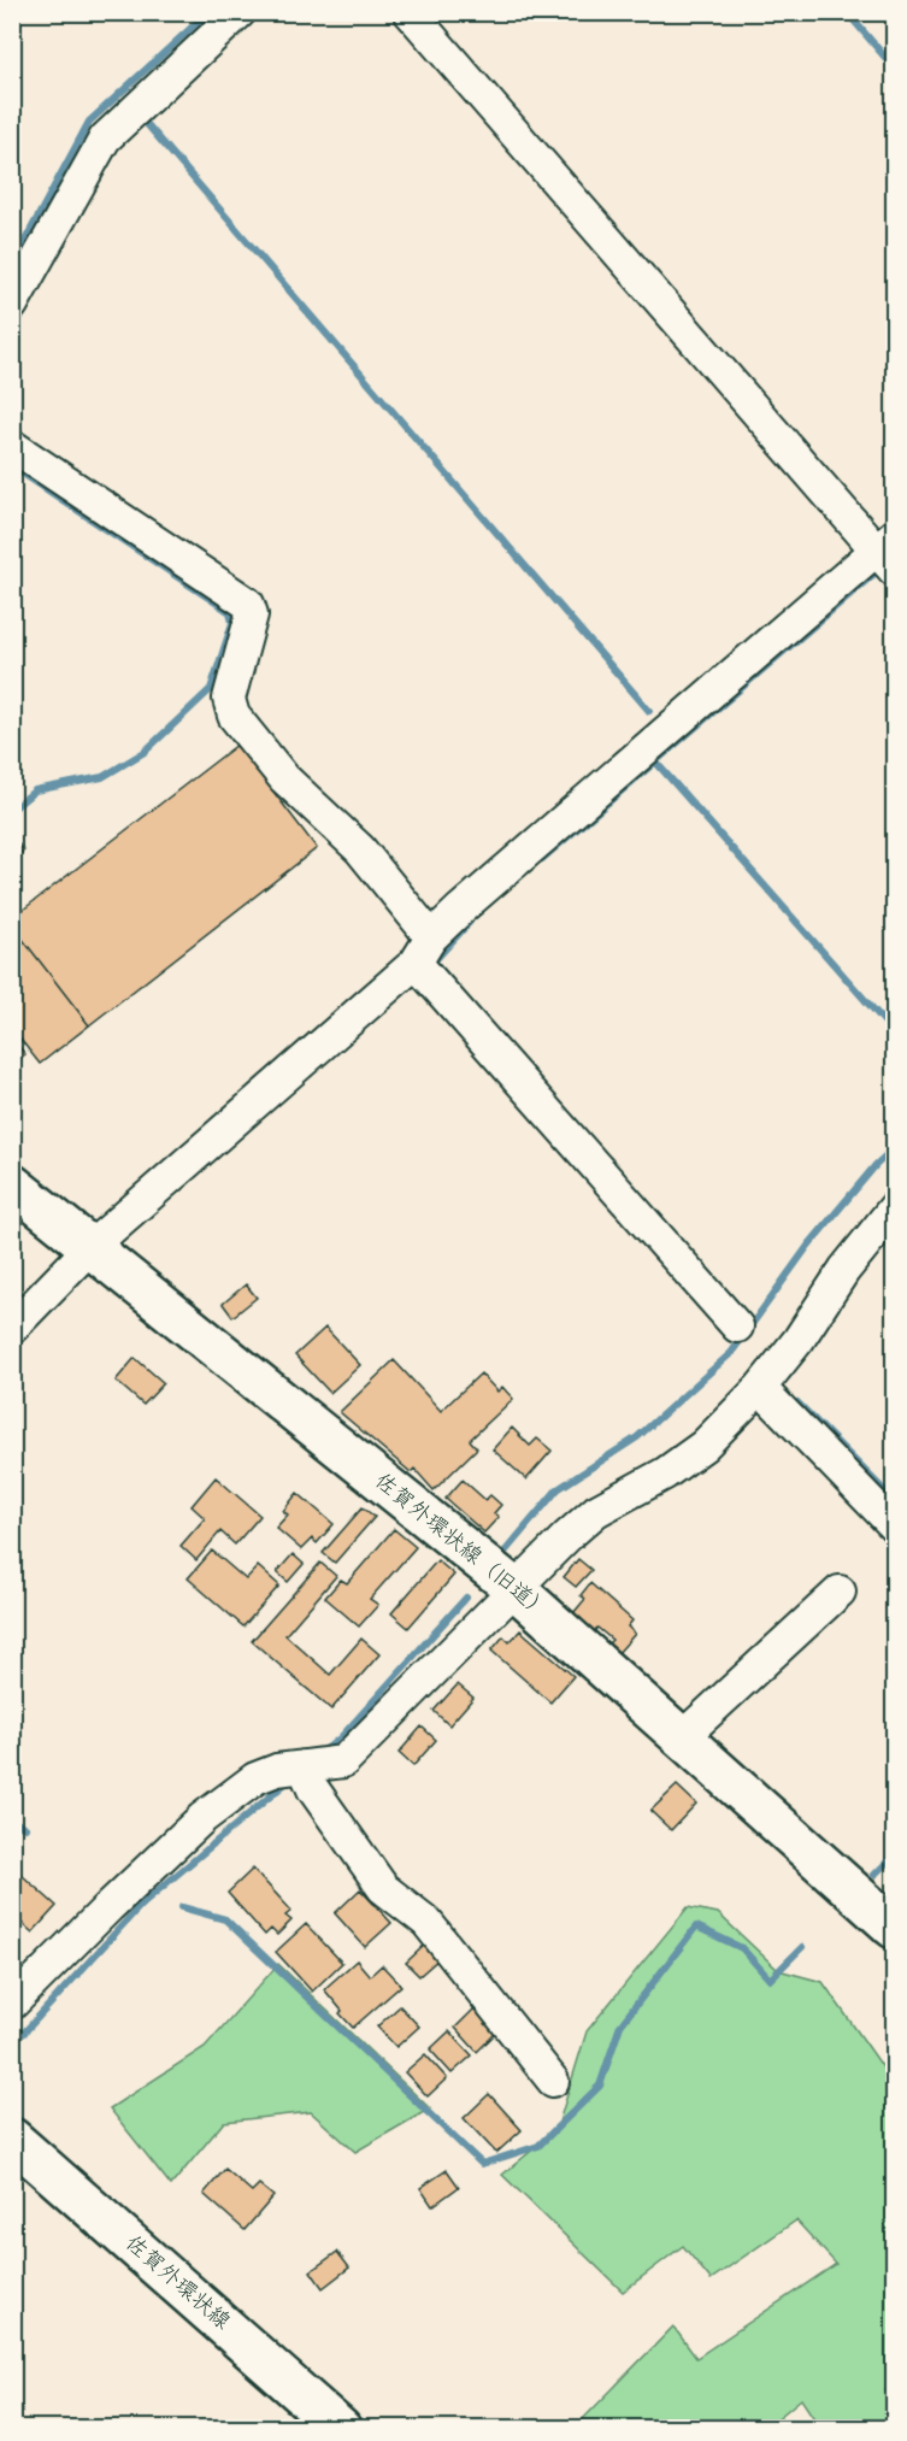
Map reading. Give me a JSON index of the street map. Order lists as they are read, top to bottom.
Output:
{
  "streets": {
    "street": ["佐賀外環状線（旧道）", "佐賀外環状線"]
  }
}
